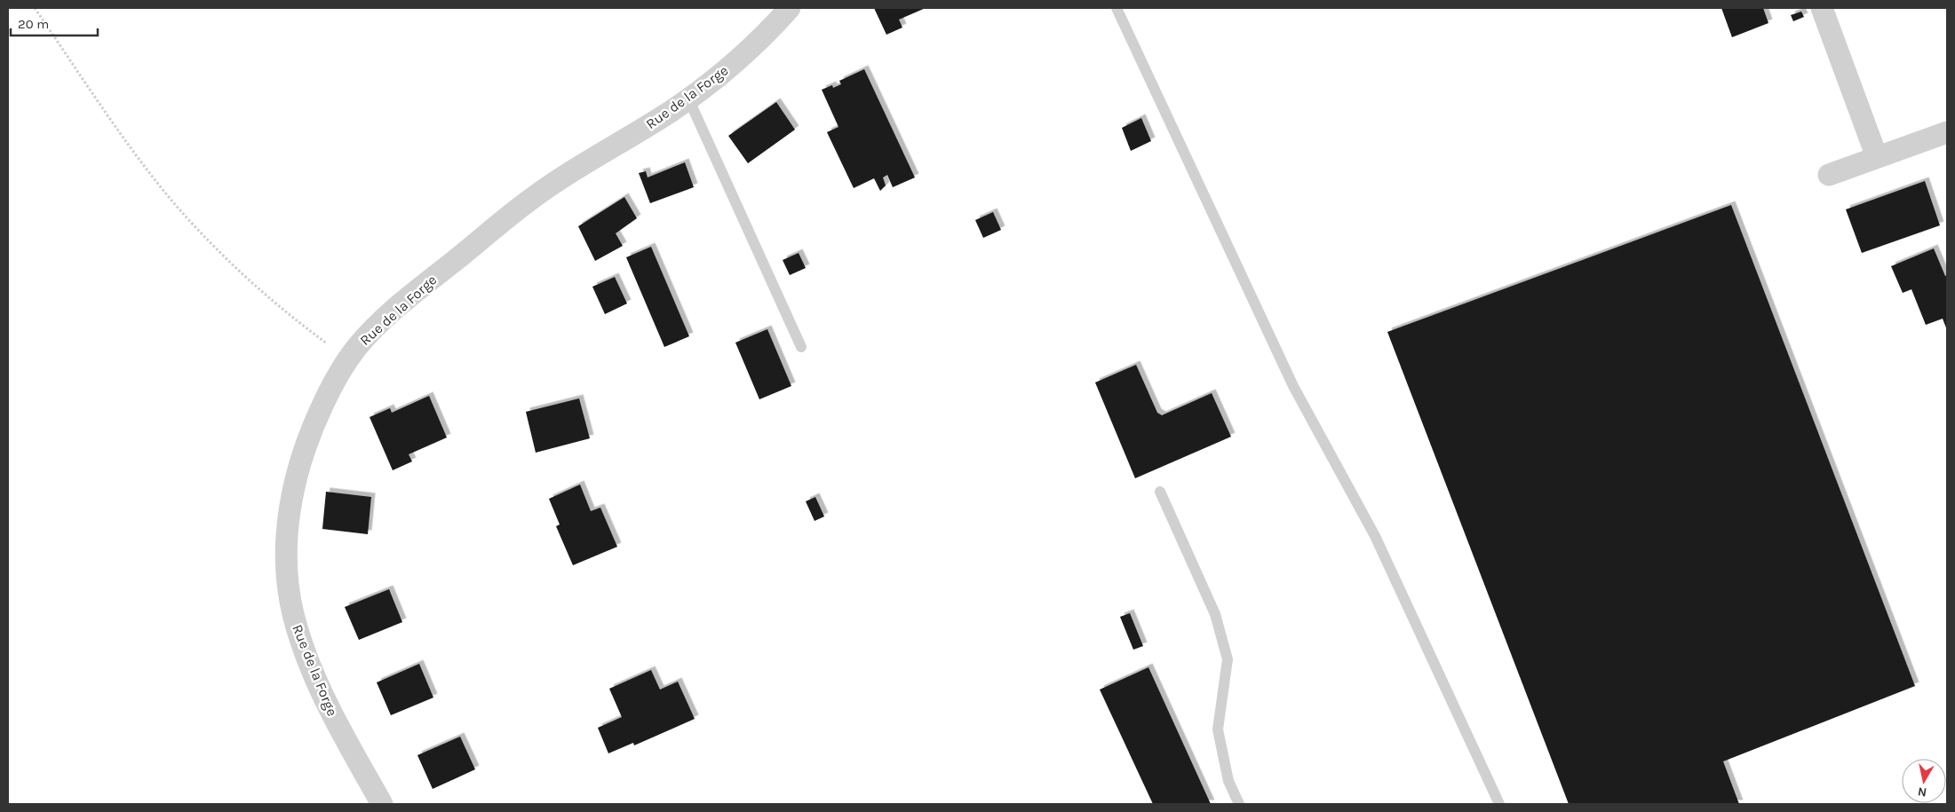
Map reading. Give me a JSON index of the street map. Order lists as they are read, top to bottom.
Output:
{
  "streets": {
    "street": ["Rue de la Forge"]
  },
  "scale_bar": "20 m",
  "north": "bottom"
}
